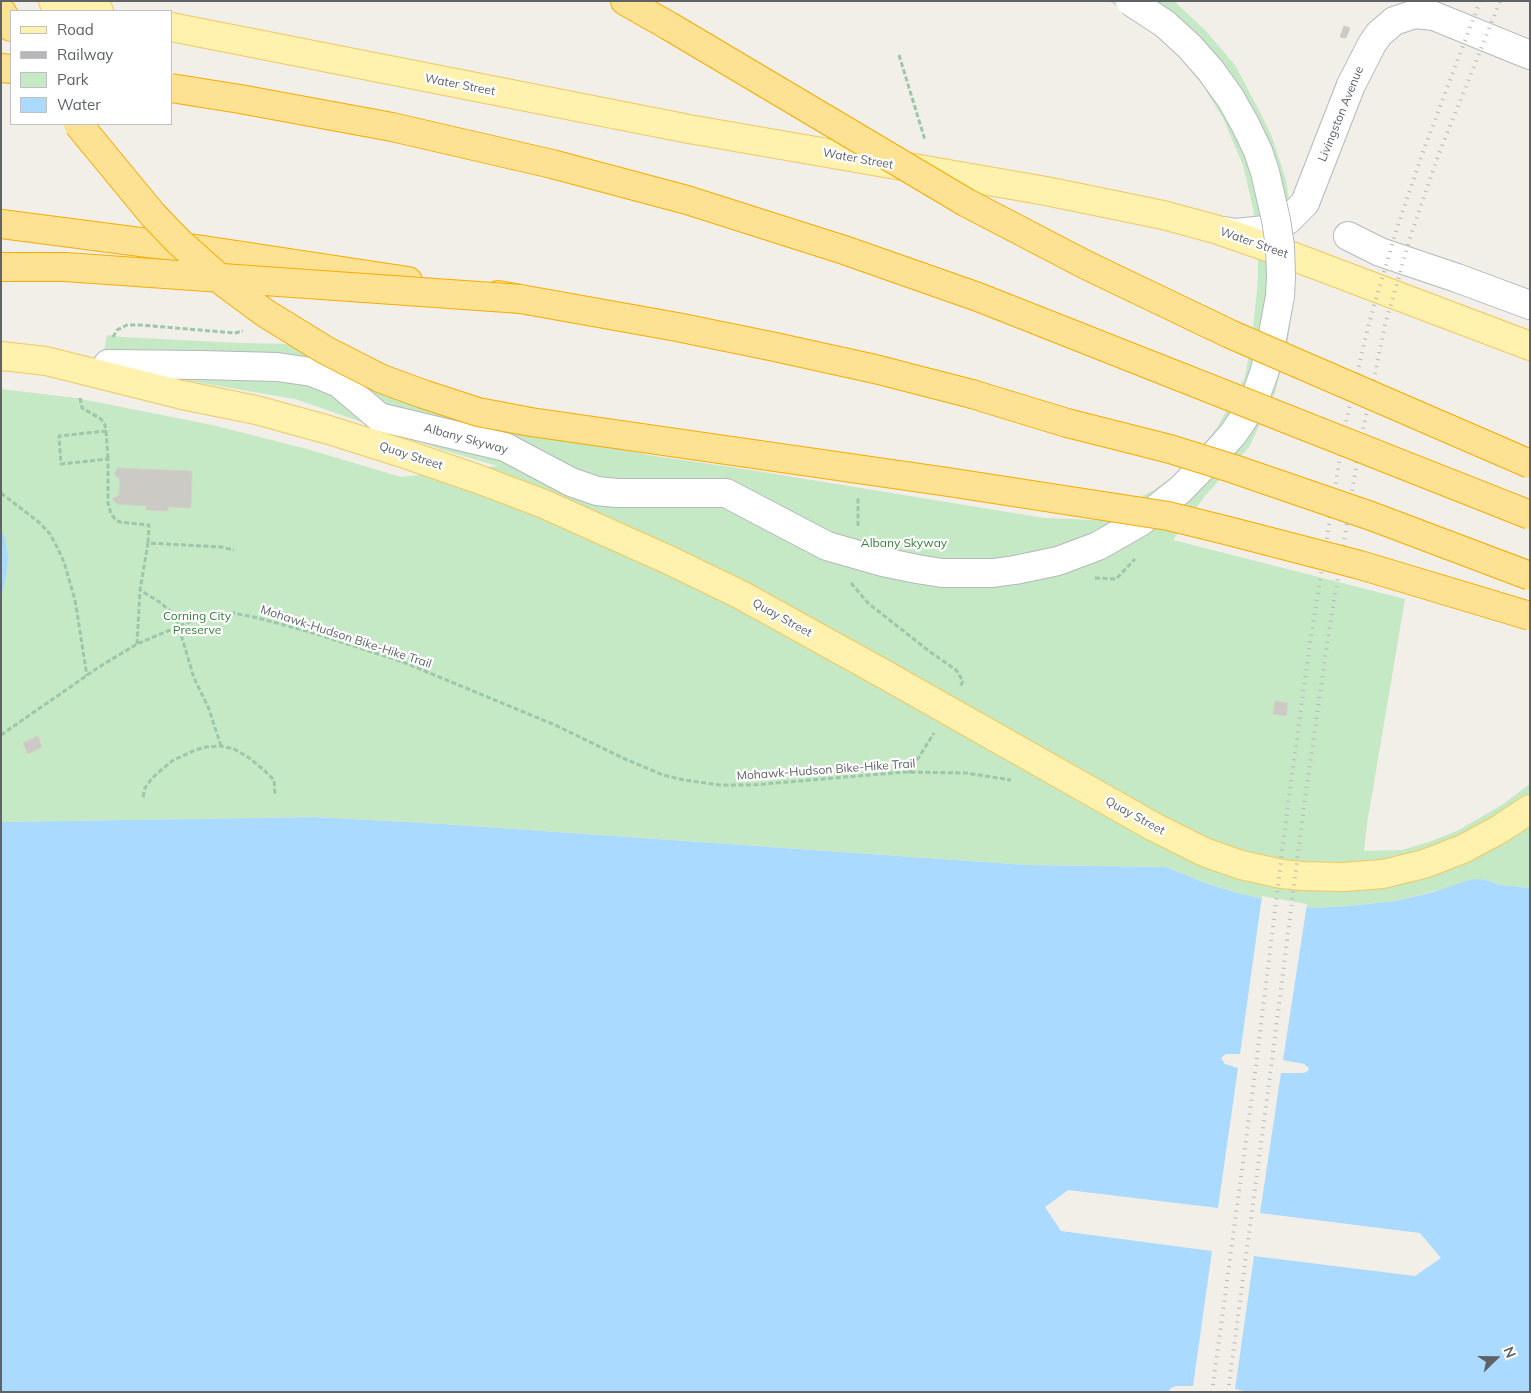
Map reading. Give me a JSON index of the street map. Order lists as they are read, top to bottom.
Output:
{
  "streets": {
    "main road": ["Water Street", "Quay Street"],
    "street": ["Livingston Avenue", "Albany Skyway"],
    "path": ["Mohawk-Hudson Bike-Hike Trail"]
  },
  "crossings": [
    ["Water Street", "Livingston Avenue"]
  ],
  "parks": ["Albany Skyway", "Corning City Preserve"],
  "legend": [
    "Road",
    "Railway",
    "Park",
    "Water"
  ],
  "north": "right"
}
